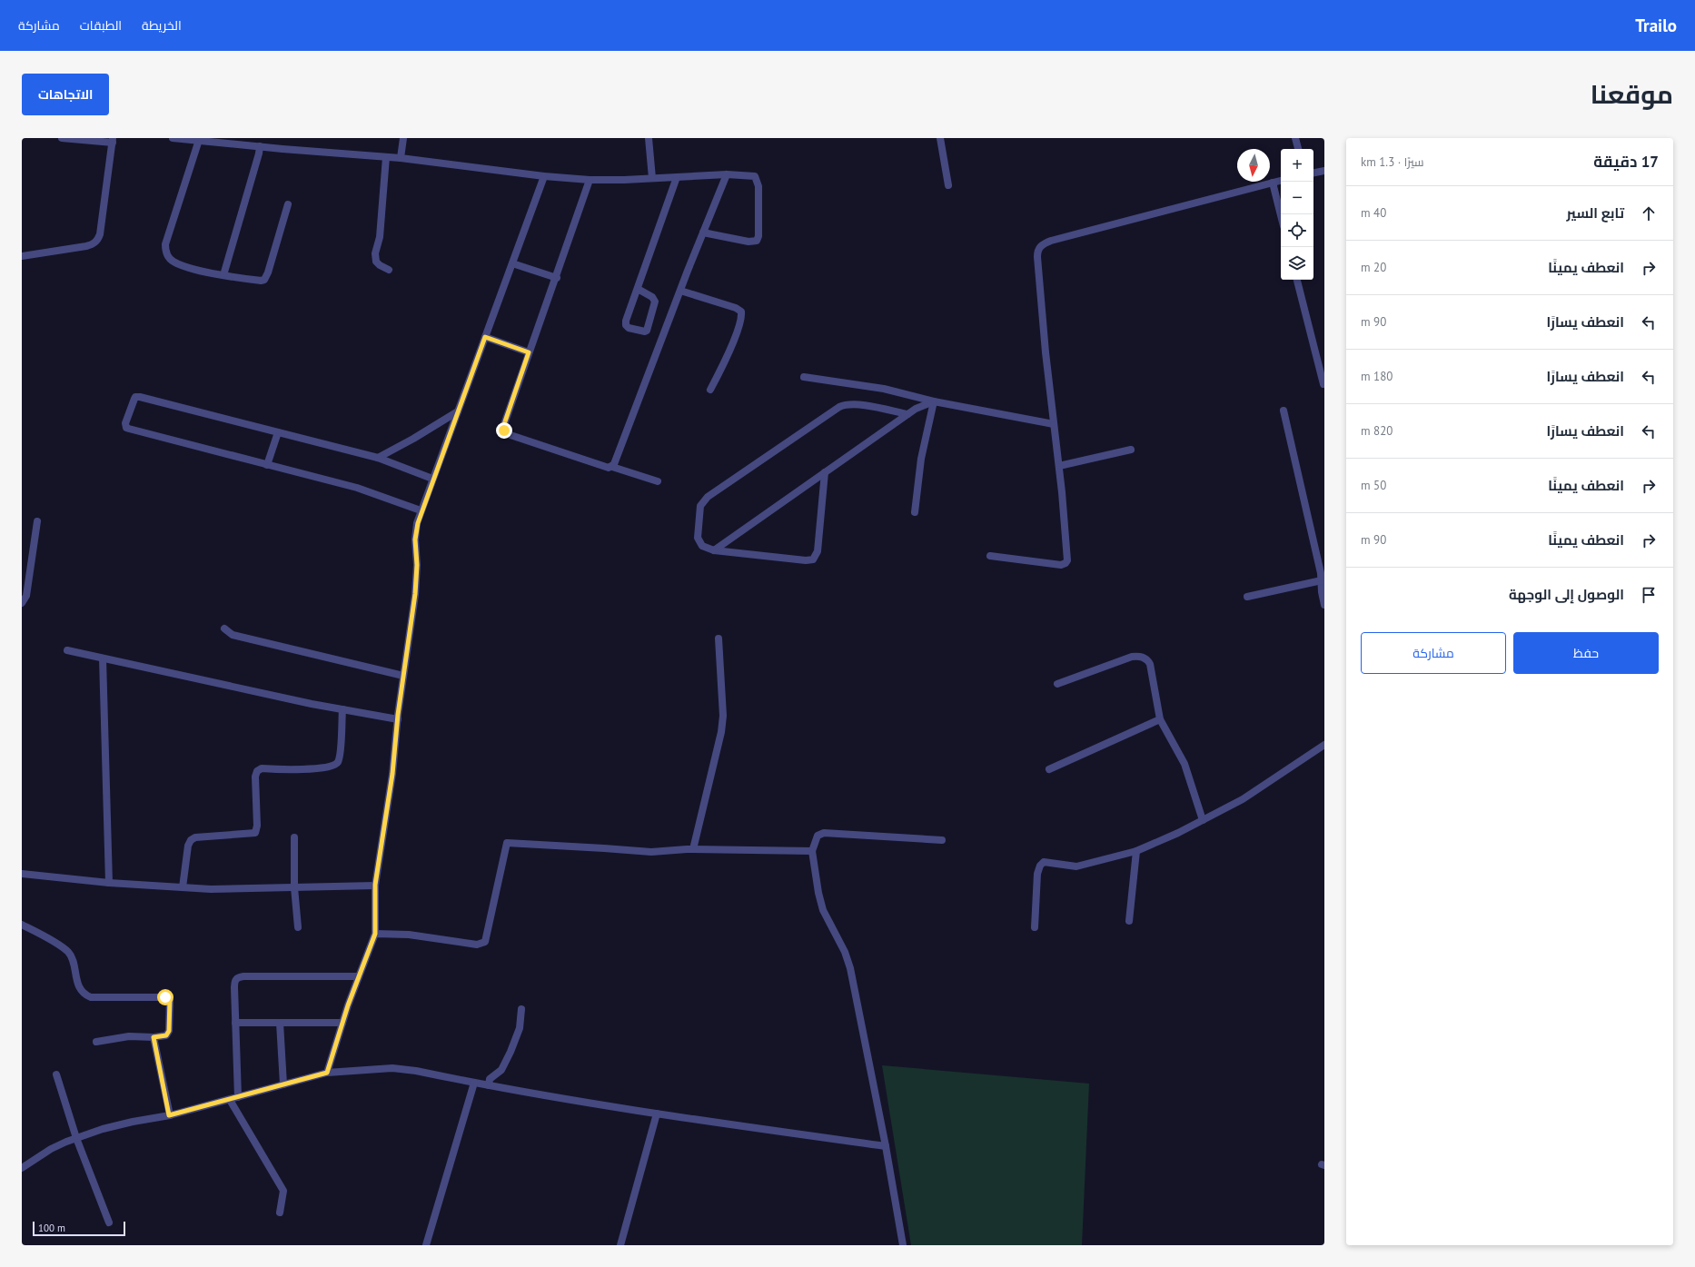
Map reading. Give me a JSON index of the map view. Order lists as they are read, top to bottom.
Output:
{
  "scale_bar": "100 m",
  "north": "bottom",
  "page": {
    "header": "Trailo",
    "nav": ["الخريطة", "الطبقات", "مشاركة"],
    "title": "موقعنا",
    "buttons": [
      "الاتجاهات",
      ["حفظ", "مشاركة"]
    ],
    "heading": ["17 دقيقة", "سيرًا · 1.3 km"],
    "map_buttons": ["+", "−"],
    "list": [
      ["تابع السير", "40 m"],
      ["انعطف يمينًا", "20 m"],
      ["انعطف يسارًا", "90 m"],
      ["انعطف يسارًا", "180 m"],
      ["انعطف يسارًا", "820 m"],
      ["انعطف يمينًا", "50 m"],
      ["انعطف يمينًا", "90 m"],
      "الوصول إلى الوجهة"
    ],
    "scale": "100 m"
  }
}
